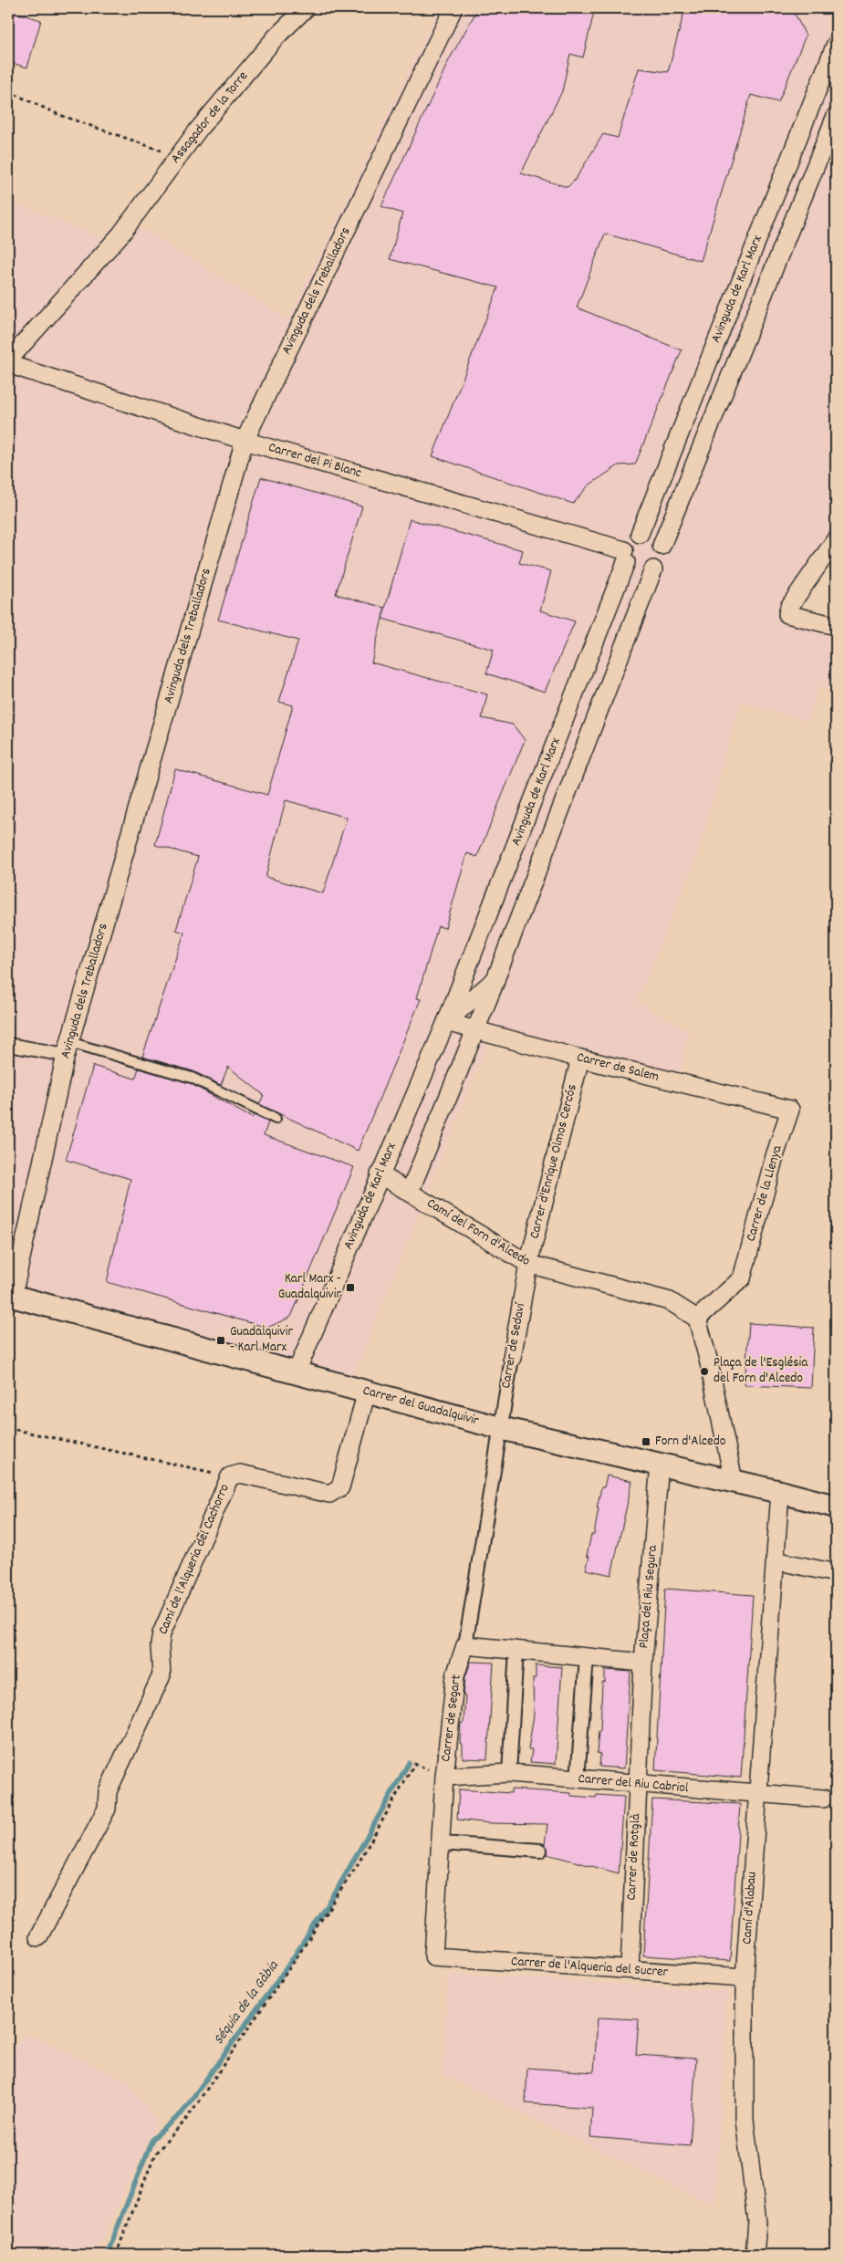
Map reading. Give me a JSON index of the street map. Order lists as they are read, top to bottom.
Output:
{
  "streets": {
    "street": [
      "Assagador de la Torre",
      "Avinguda de Karl Marx",
      "Avinguda dels Treballadors",
      "Carrer del Pi Blanc",
      "Carrer de Salem",
      "Carrer d'Enrique Olmos Cercós",
      "Carrer de la Llenya",
      "Camí del Forn d'Alcedo",
      "Carrer de Sedaví",
      "Carrer del Guadalquivir",
      "Camí de l'Alqueria del Cachorro",
      "Plaça del Riu Segura",
      "Carrer de Segart",
      "Carrer del Riu Cabriol",
      "Carrer de Rotglà",
      "Camí d'Alabau",
      "Carrer de l'Alqueria del Sucrer"
    ]
  },
  "crossings": [
    ["Assagador de la Torre", "Carrer del Pi Blanc"],
    ["Avinguda de Karl Marx", "Carrer del Pi Blanc"],
    ["Avinguda de Karl Marx", "Carrer de Salem"],
    ["Avinguda de Karl Marx", "Camí del Forn d'Alcedo"],
    ["Avinguda de Karl Marx", "Carrer del Guadalquivir"],
    ["Avinguda dels Treballadors", "Carrer del Pi Blanc"],
    ["Avinguda dels Treballadors", "Carrer del Guadalquivir"],
    ["Carrer de Salem", "Carrer d'Enrique Olmos Cercós"],
    ["Carrer de Salem", "Carrer de la Llenya"],
    ["Carrer d'Enrique Olmos Cercós", "Camí del Forn d'Alcedo"],
    ["Carrer d'Enrique Olmos Cercós", "Carrer de Sedaví"],
    ["Carrer de la Llenya", "Camí del Forn d'Alcedo"],
    ["Camí del Forn d'Alcedo", "Carrer de Sedaví"],
    ["Carrer de Sedaví", "Carrer del Guadalquivir"],
    ["Carrer de Sedaví", "Carrer de Segart"],
    ["Carrer del Guadalquivir", "Camí de l'Alqueria del Cachorro"],
    ["Carrer del Guadalquivir", "Plaça del Riu Segura"],
    ["Carrer del Guadalquivir", "Carrer de Segart"],
    ["Carrer del Guadalquivir", "Camí d'Alabau"],
    ["Plaça del Riu Segura", "Carrer de Segart"],
    ["Plaça del Riu Segura", "Carrer de Rotglà"],
    ["Carrer de Segart", "Carrer del Riu Cabriol"],
    ["Carrer de Segart", "Carrer de l'Alqueria del Sucrer"],
    ["Carrer del Riu Cabriol", "Carrer de Rotglà"],
    ["Carrer del Riu Cabriol", "Camí d'Alabau"],
    ["Carrer de Rotglà", "Carrer de l'Alqueria del Sucrer"],
    ["Camí d'Alabau", "Carrer de l'Alqueria del Sucrer"]
  ],
  "water": ["Séquia de la Gàbia"],
  "places": {
    "transit": ["Karl Marx - Guadalquivir", "Guadalquivir - Karl Marx", "Forn d'Alcedo"],
    "other": ["Plaça de l'Església del Forn d'Alcedo"]
  }
}
